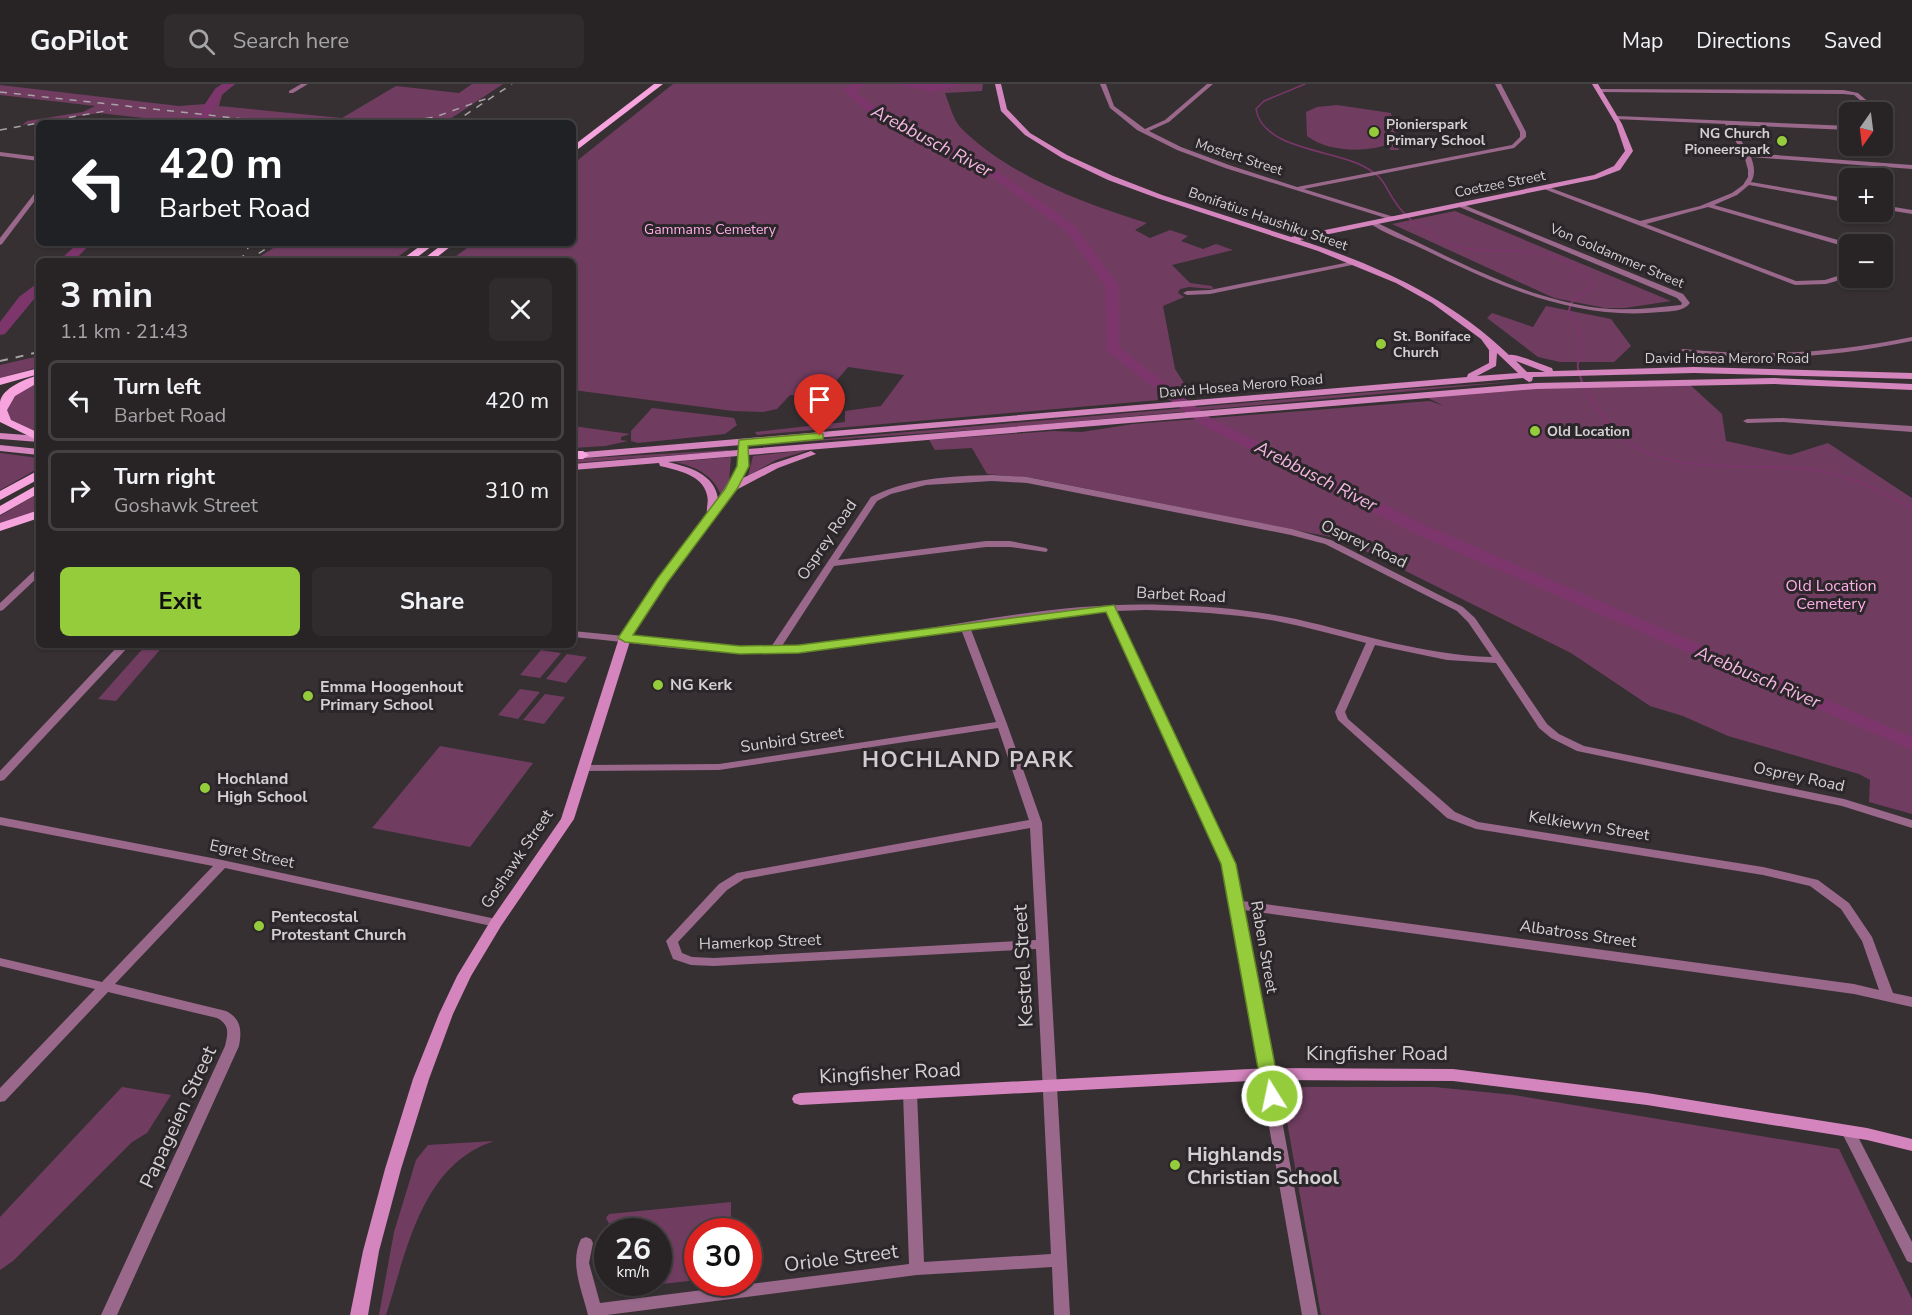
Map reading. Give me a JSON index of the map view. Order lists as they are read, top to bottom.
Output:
{
  "streets": {
    "street": [
      "Mostert Street",
      "Coetzee Street",
      "Bonifatius Haushiku Street",
      "Von Goldammer Street",
      "David Hosea Meroro Road",
      "Osprey Road",
      "Barbet Road",
      "Sunbird Street",
      "Kelkiewyn Street",
      "Egret Street",
      "Goshawk Street",
      "Albatross Street",
      "Hamerkop Street",
      "Raben Street",
      "Kestrel Street",
      "Kingfisher Road",
      "Papageien Street",
      "Oriole Street"
    ]
  },
  "crossings": [
    ["Mostert Street", "Coetzee Street"],
    ["Coetzee Street", "Bonifatius Haushiku Street"],
    ["Coetzee Street", "Von Goldammer Street"],
    ["Bonifatius Haushiku Street", "David Hosea Meroro Road"],
    ["David Hosea Meroro Road", "Goshawk Street"],
    ["Osprey Road", "Barbet Road"],
    ["Barbet Road", "Kelkiewyn Street"],
    ["Barbet Road", "Goshawk Street"],
    ["Barbet Road", "Raben Street"],
    ["Barbet Road", "Kestrel Street"],
    ["Sunbird Street", "Goshawk Street"],
    ["Sunbird Street", "Kestrel Street"],
    ["Kelkiewyn Street", "Albatross Street"],
    ["Egret Street", "Goshawk Street"],
    ["Albatross Street", "Raben Street"],
    ["Hamerkop Street", "Kestrel Street"],
    ["Raben Street", "Kingfisher Road"],
    ["Kestrel Street", "Kingfisher Road"],
    ["Kestrel Street", "Oriole Street"]
  ],
  "districts": ["HOCHLAND PARK"],
  "water": ["Arebbusch River"],
  "parks": ["Gammams Cemetery", "Old Location Cemetery"],
  "places": [
    "Pionierspark Primary School",
    "NG Church Pioneerspark",
    "St. Boniface Church",
    "Old Location",
    "NG Kerk",
    "Emma Hoogenhout Primary School",
    "Hochland High School",
    "Pentecostal Protestant Church",
    "Highlands Christian School"
  ],
  "north": "bottom",
  "page": {
    "header": "GoPilot",
    "search": "Search here",
    "nav": ["Map", "Directions", "Saved"],
    "map_buttons": ["+", "−"],
    "turn": ["420 m", "Barbet Road"],
    "heading": ["3 min", "1.1 km · 21:43"],
    "list": [
      {
        "name": "Turn left",
        "note": "Barbet Road",
        "value": "420 m"
      },
      {
        "name": "Turn right",
        "note": "Goshawk Street",
        "value": "310 m"
      }
    ],
    "buttons": ["Exit", "Share"],
    "speed": "26 km/h",
    "limit": "30"
  }
}
